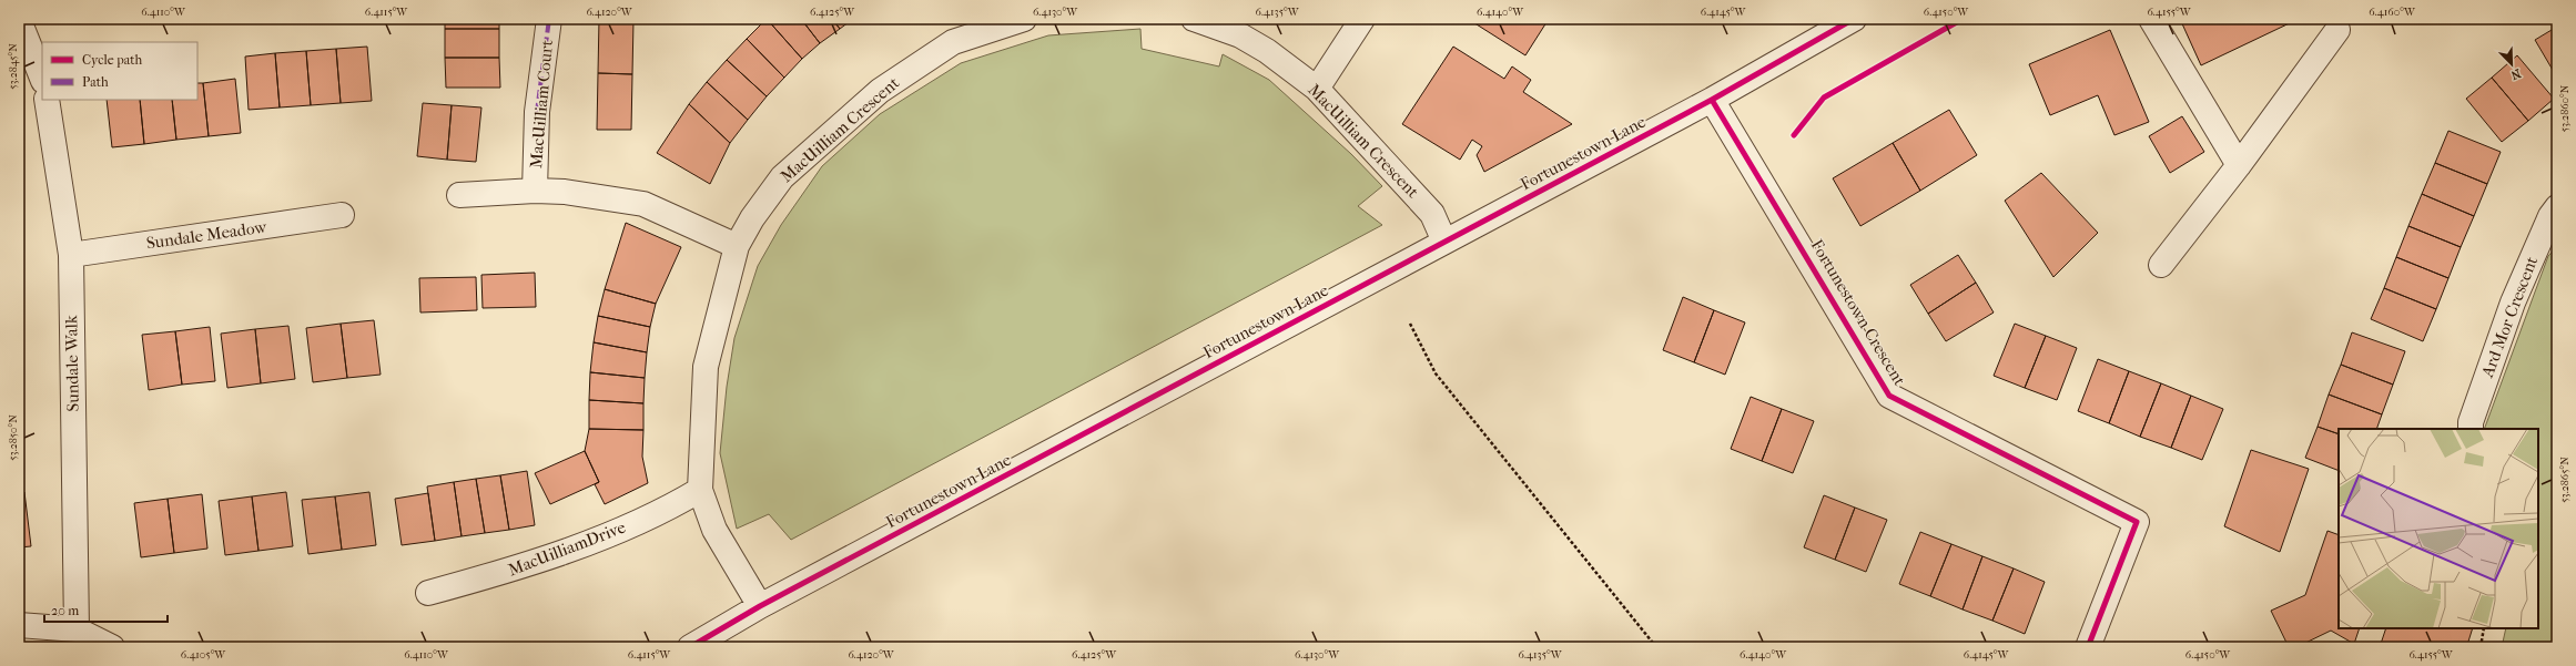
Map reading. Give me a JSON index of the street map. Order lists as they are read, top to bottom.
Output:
{
  "streets": {
    "street": [
      "MacUilliam Court",
      "MacUilliam Crescent",
      "Fortunestown Lane",
      "Sundale Meadow",
      "Fortunestown Crescent",
      "Ard Mor Crescent",
      "Sundale Walk",
      "MacUilliamDrive"
    ]
  },
  "crossings": [
    ["MacUilliam Court", "MacUilliam Crescent"],
    ["MacUilliam Crescent", "Fortunestown Lane"],
    ["MacUilliam Crescent", "MacUilliamDrive"],
    ["Fortunestown Lane", "Fortunestown Crescent"],
    ["Sundale Meadow", "Sundale Walk"]
  ],
  "legend": ["Cycle path", "Path"],
  "scale_bar": "20 m",
  "north": "bottom right",
  "coordinates": [
    "6.4110°W",
    "6.4115°W",
    "6.4120°W",
    "6.4125°W",
    "6.4130°W",
    "6.4135°W",
    "6.4140°W",
    "6.4145°W",
    "6.4150°W",
    "6.4155°W",
    "6.4160°W",
    "53.2845°N",
    "53.2860°N",
    "53.2850°N",
    "53.2865°N",
    "6.4105°W"
  ]
}
